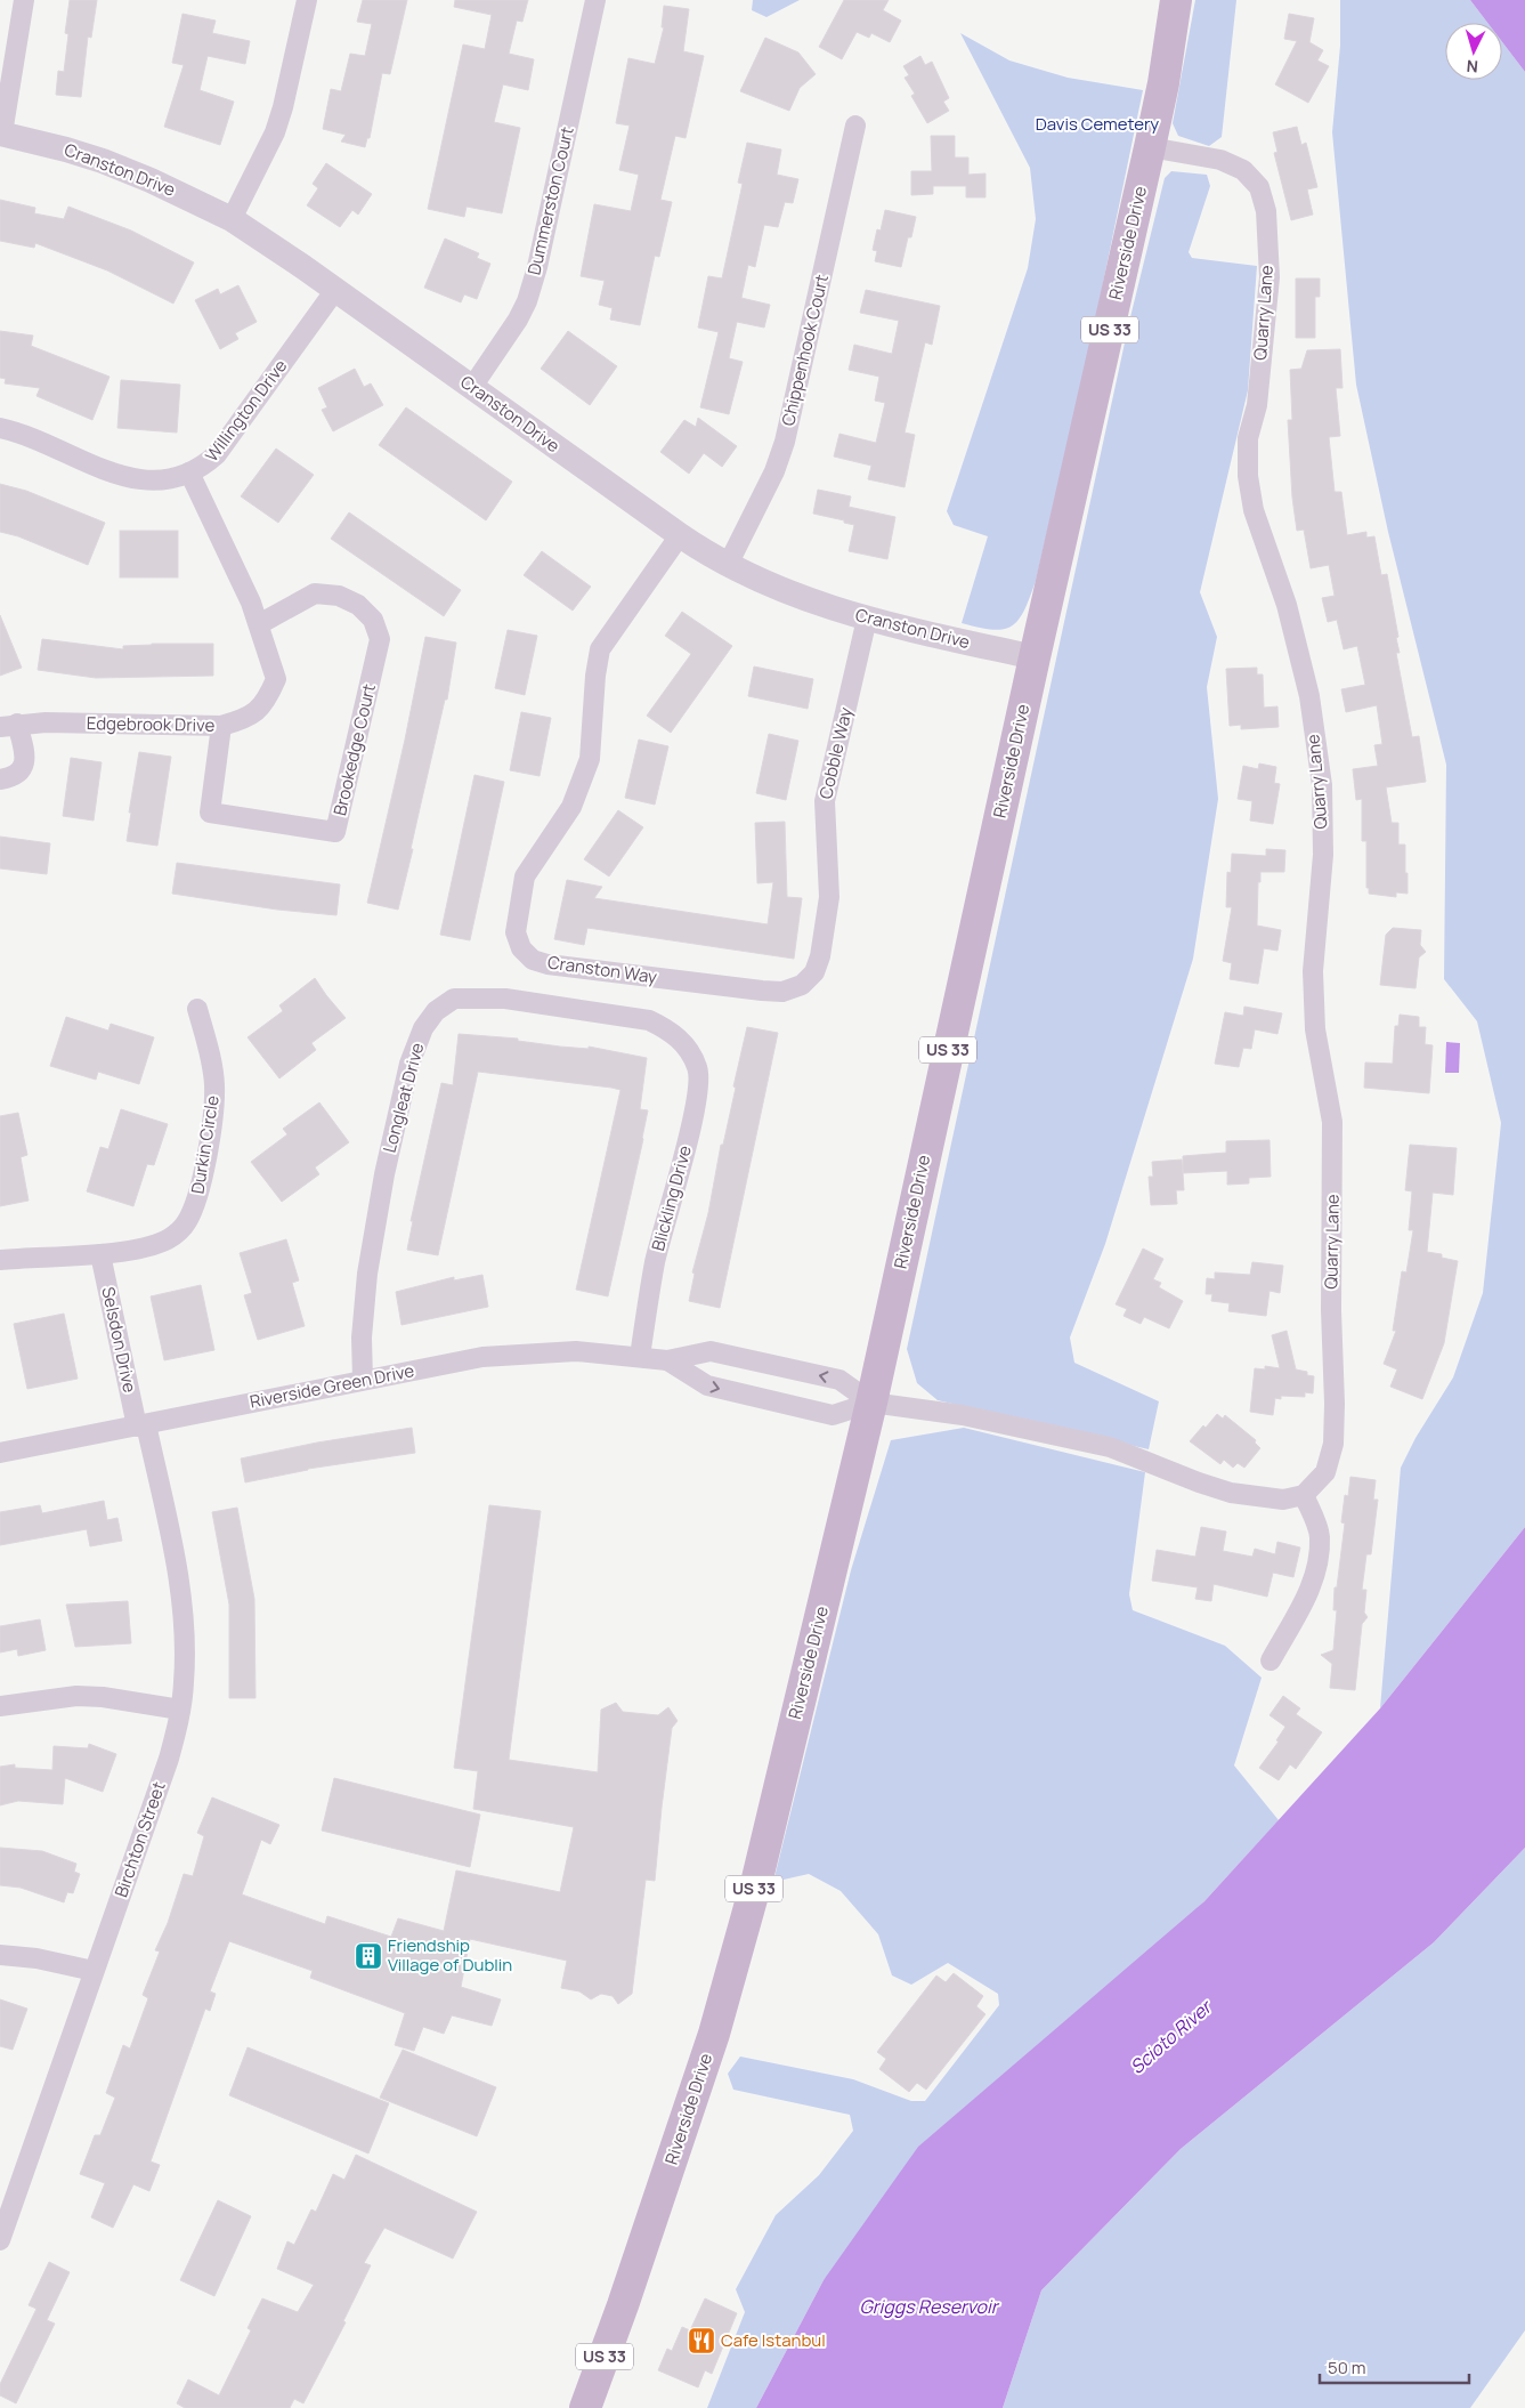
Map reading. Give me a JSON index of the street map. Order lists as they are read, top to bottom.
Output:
{
  "streets": {
    "main road": ["Riverside Drive", "US 33"],
    "street": [
      "Cranston Drive",
      "Dummerston Court",
      "Quarry Lane",
      "Chippenhook Court",
      "Willington Drive",
      "Edgebrook Drive",
      "Brookedge Court",
      "Cobble Way",
      "Cranston Way",
      "Longleat Drive",
      "Durkin Circle",
      "Blickling Drive",
      "Selsdon Drive",
      "Riverside Green Drive",
      "Birchton Street"
    ]
  },
  "crossings": [
    ["Cranston Drive", "Dummerston Court"],
    ["Cranston Drive", "Riverside Drive"],
    ["Cranston Drive", "Chippenhook Court"],
    ["Cranston Drive", "Willington Drive"],
    ["Cranston Drive", "Cobble Way"],
    ["Cranston Drive", "Cranston Way"],
    ["Riverside Drive", "Quarry Lane"],
    ["Riverside Drive", "Riverside Green Drive"],
    ["Willington Drive", "Edgebrook Drive"],
    ["Edgebrook Drive", "Brookedge Court"],
    ["Cobble Way", "Cranston Way"],
    ["Longleat Drive", "Blickling Drive"],
    ["Longleat Drive", "Riverside Green Drive"],
    ["Durkin Circle", "Selsdon Drive"],
    ["Blickling Drive", "Riverside Green Drive"],
    ["Selsdon Drive", "Riverside Green Drive"],
    ["Selsdon Drive", "Birchton Street"],
    ["Riverside Green Drive", "Birchton Street"]
  ],
  "water": ["Scioto River", "Griggs Reservoir"],
  "parks": ["Davis Cemetery"],
  "places": {
    "building": ["Friendship Village of Dublin"],
    "restaurant": ["Cafe Istanbul"]
  },
  "scale_bar": "50 m",
  "north": "bottom"
}
